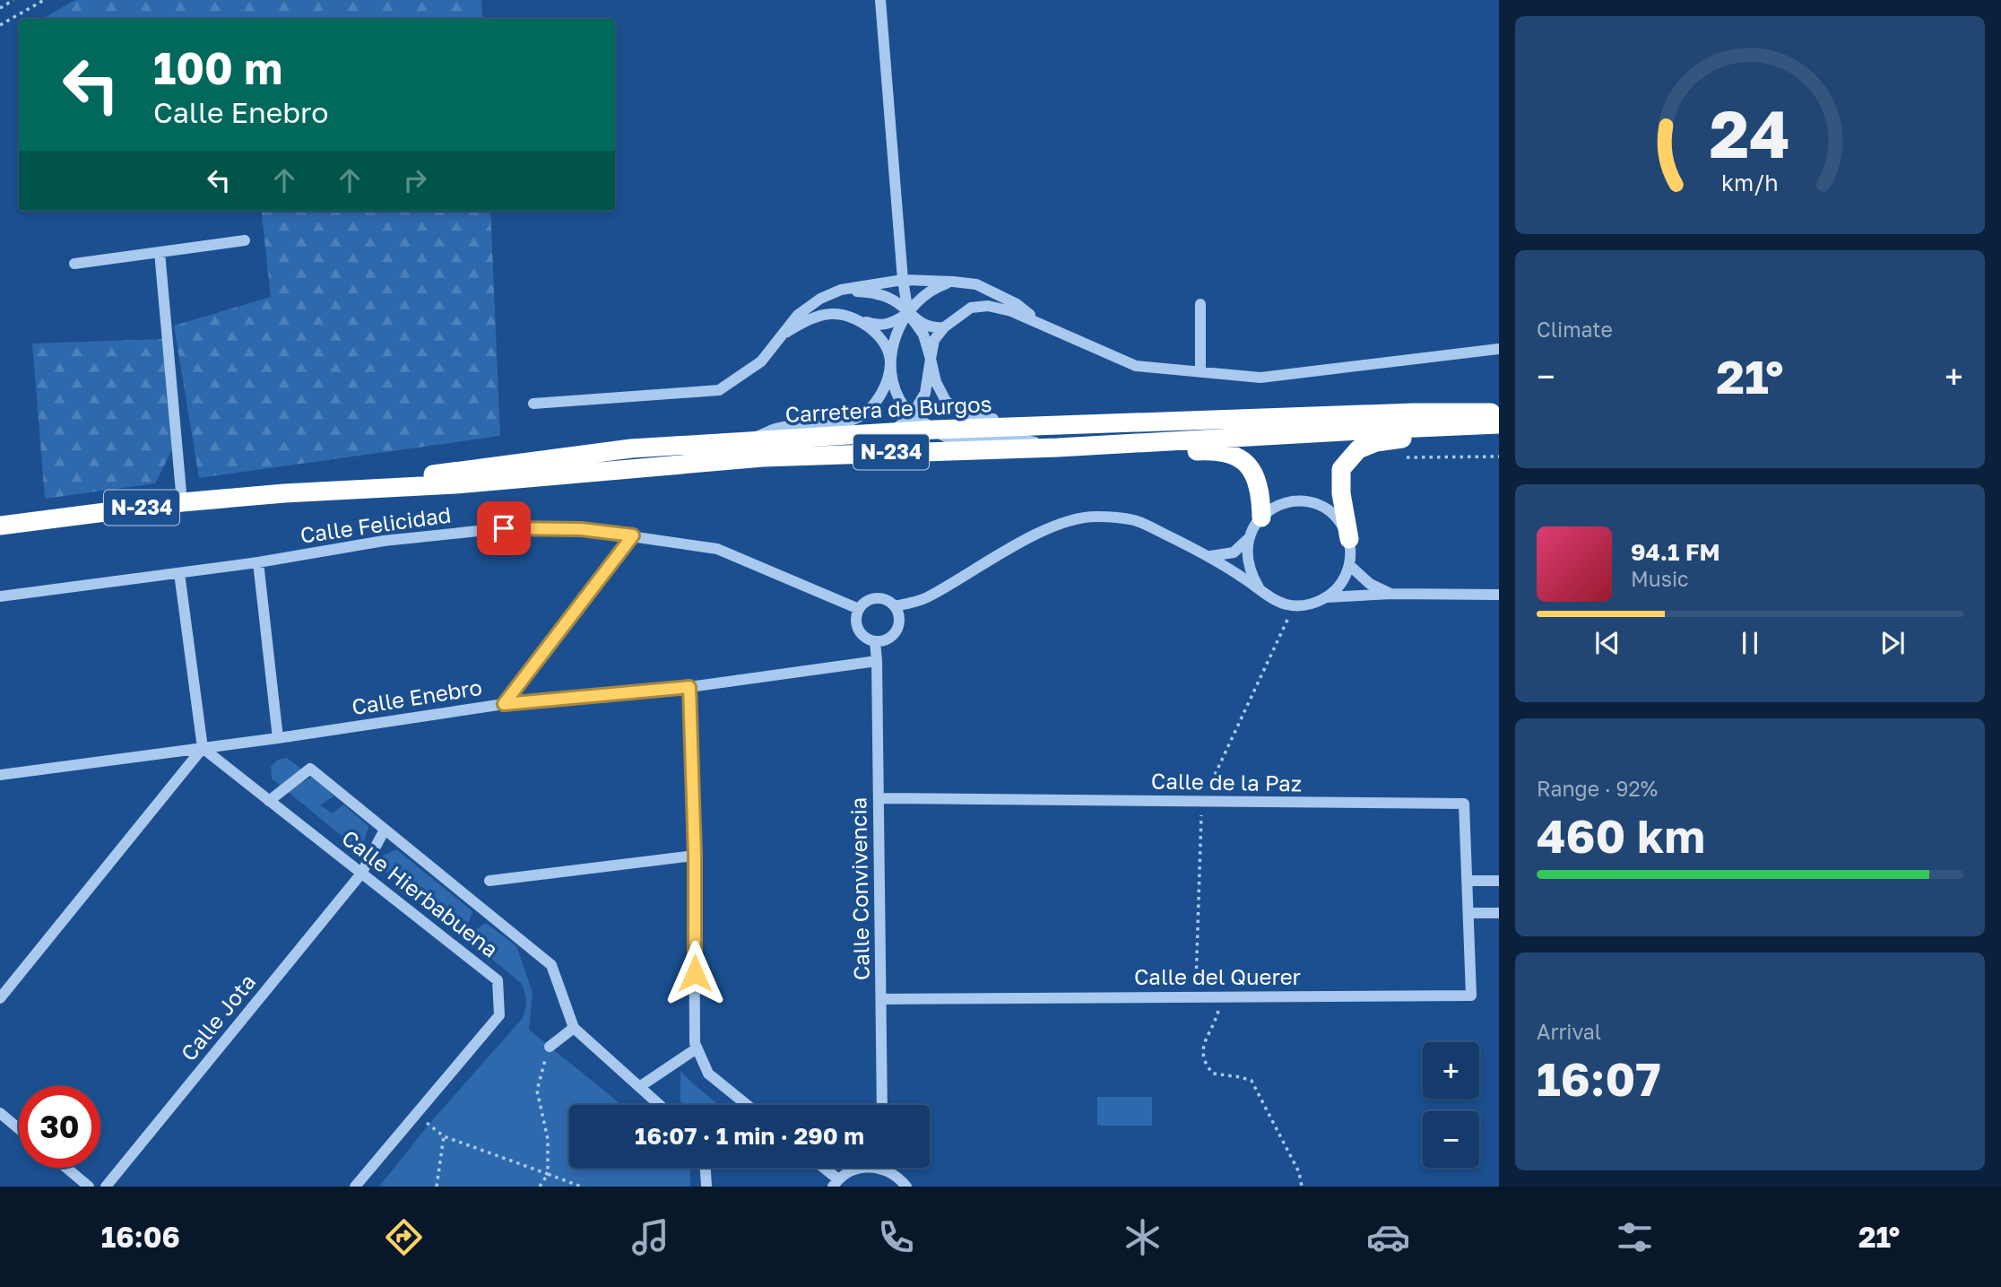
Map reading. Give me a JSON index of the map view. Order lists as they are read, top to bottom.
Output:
{
  "streets": {
    "highway": ["Carretera de Burgos", "N-234"],
    "street": [
      "Calle Felicidad",
      "Calle Enebro",
      "Calle de la Paz",
      "Calle Convivencia",
      "Calle Hierbabuena",
      "Calle del Querer",
      "Calle Jota"
    ]
  },
  "crossings": [
    ["Calle Felicidad", "Calle Convivencia"],
    ["Calle Enebro", "Calle Convivencia"],
    ["Calle Enebro", "Calle Hierbabuena"],
    ["Calle de la Paz", "Calle Convivencia"],
    ["Calle de la Paz", "Calle del Querer"],
    ["Calle Convivencia", "Calle del Querer"],
    ["Calle Hierbabuena", "Calle Jota"]
  ],
  "page": {
    "turn": ["100 m", "Calle Enebro"],
    "tile": [
      "Climate",
      ["Range · 92%", "460 km"],
      ["Arrival", "16:07"]
    ],
    "heat": ["−", "21°", "+"],
    "song": ["94.1 FM", "Music"],
    "map_buttons": ["+", "−"],
    "limit": "30",
    "trip": "16:07 · 1 min · 290 m",
    "tabs": ["16:06", "21°"],
    "gauge": ["24", "km/h"]
  }
}
